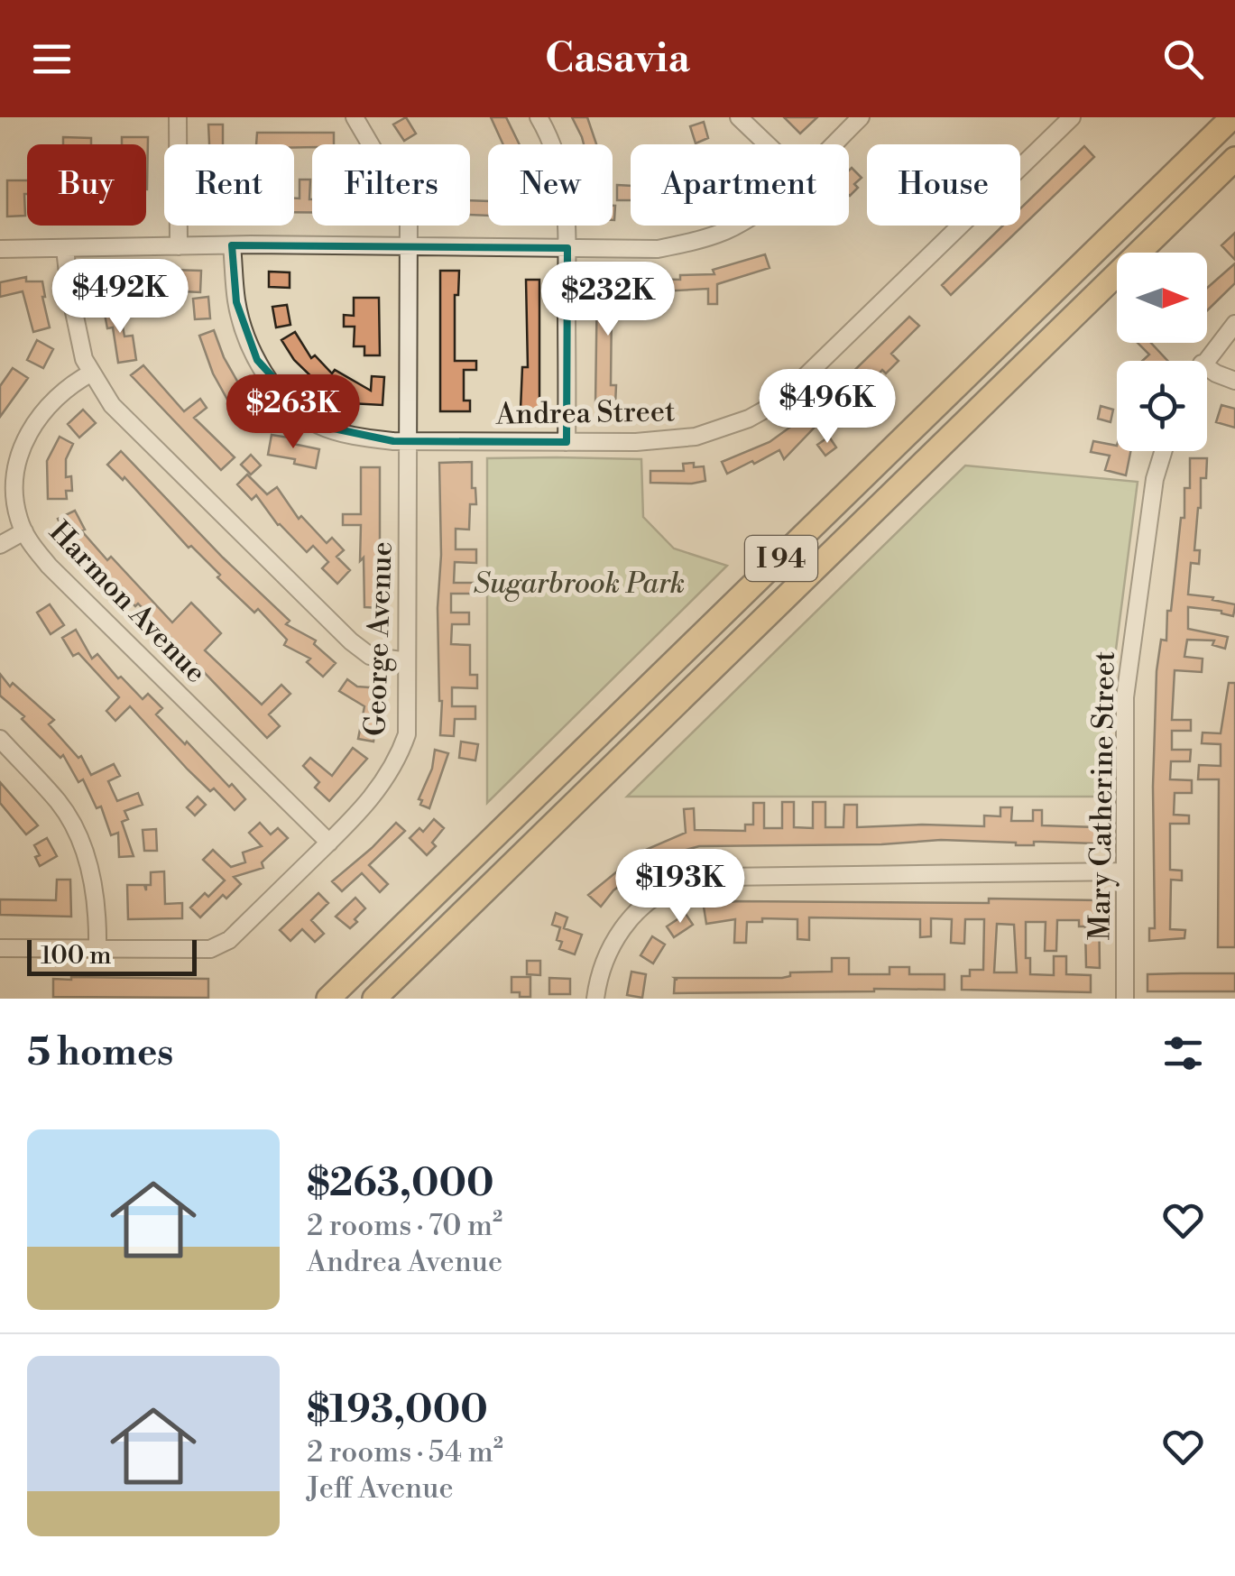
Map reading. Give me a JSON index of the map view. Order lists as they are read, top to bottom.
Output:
{
  "streets": {
    "highway": ["I 94"],
    "street": [
      "Andrea Street",
      "Harmon Avenue",
      "George Avenue",
      "Mary Catherine Street"
    ]
  },
  "crossings": [
    ["Andrea Street", "George Avenue"],
    ["Harmon Avenue", "George Avenue"]
  ],
  "parks": ["Sugarbrook Park"],
  "scale_bar": "100 m",
  "north": "right",
  "page": {
    "header": "Casavia",
    "chip": [
      "Buy",
      "Rent",
      "Filters",
      "New",
      "Apartment",
      "House"
    ],
    "price": [
      "$492K",
      "$232K",
      "$496K",
      "$263K",
      "$193K"
    ],
    "scale": "100 m",
    "heading": "5 homes",
    "list": [
      {
        "name": "$263,000",
        "note": "2 rooms · 70 m² · Andrea Avenue"
      },
      {
        "name": "$193,000",
        "note": "2 rooms · 54 m² · Jeff Avenue"
      }
    ]
  }
}
